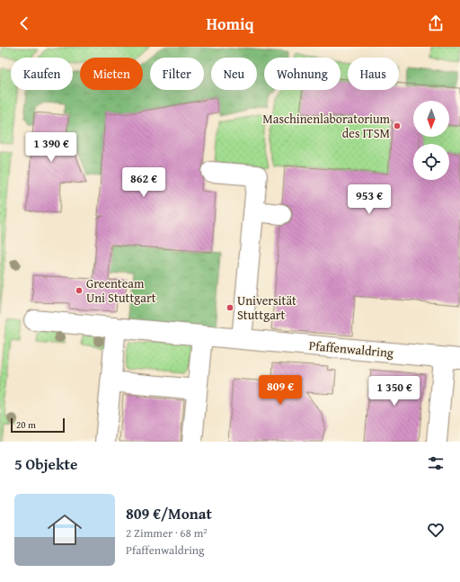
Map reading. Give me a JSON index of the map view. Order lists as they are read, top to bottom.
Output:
{
  "streets": {
    "street": ["Pfaffenwaldring"]
  },
  "places": ["Maschinenlaboratorium des ITSM", "Greenteam Uni Stuttgart", "Universität Stuttgart"],
  "scale_bar": "20 m",
  "north": "bottom",
  "page": {
    "header": "Homiq",
    "chip": [
      "Kaufen",
      "Mieten",
      "Filter",
      "Neu",
      "Wohnung",
      "Haus"
    ],
    "price": [
      "1 390 €",
      "862 €",
      "953 €",
      "809 €",
      "1 350 €"
    ],
    "scale": "20 m",
    "heading": "5 Objekte",
    "list": [
      {
        "name": "809 €/Monat",
        "note": "2 Zimmer · 68 m² · Pfaffenwaldring"
      }
    ]
  }
}
